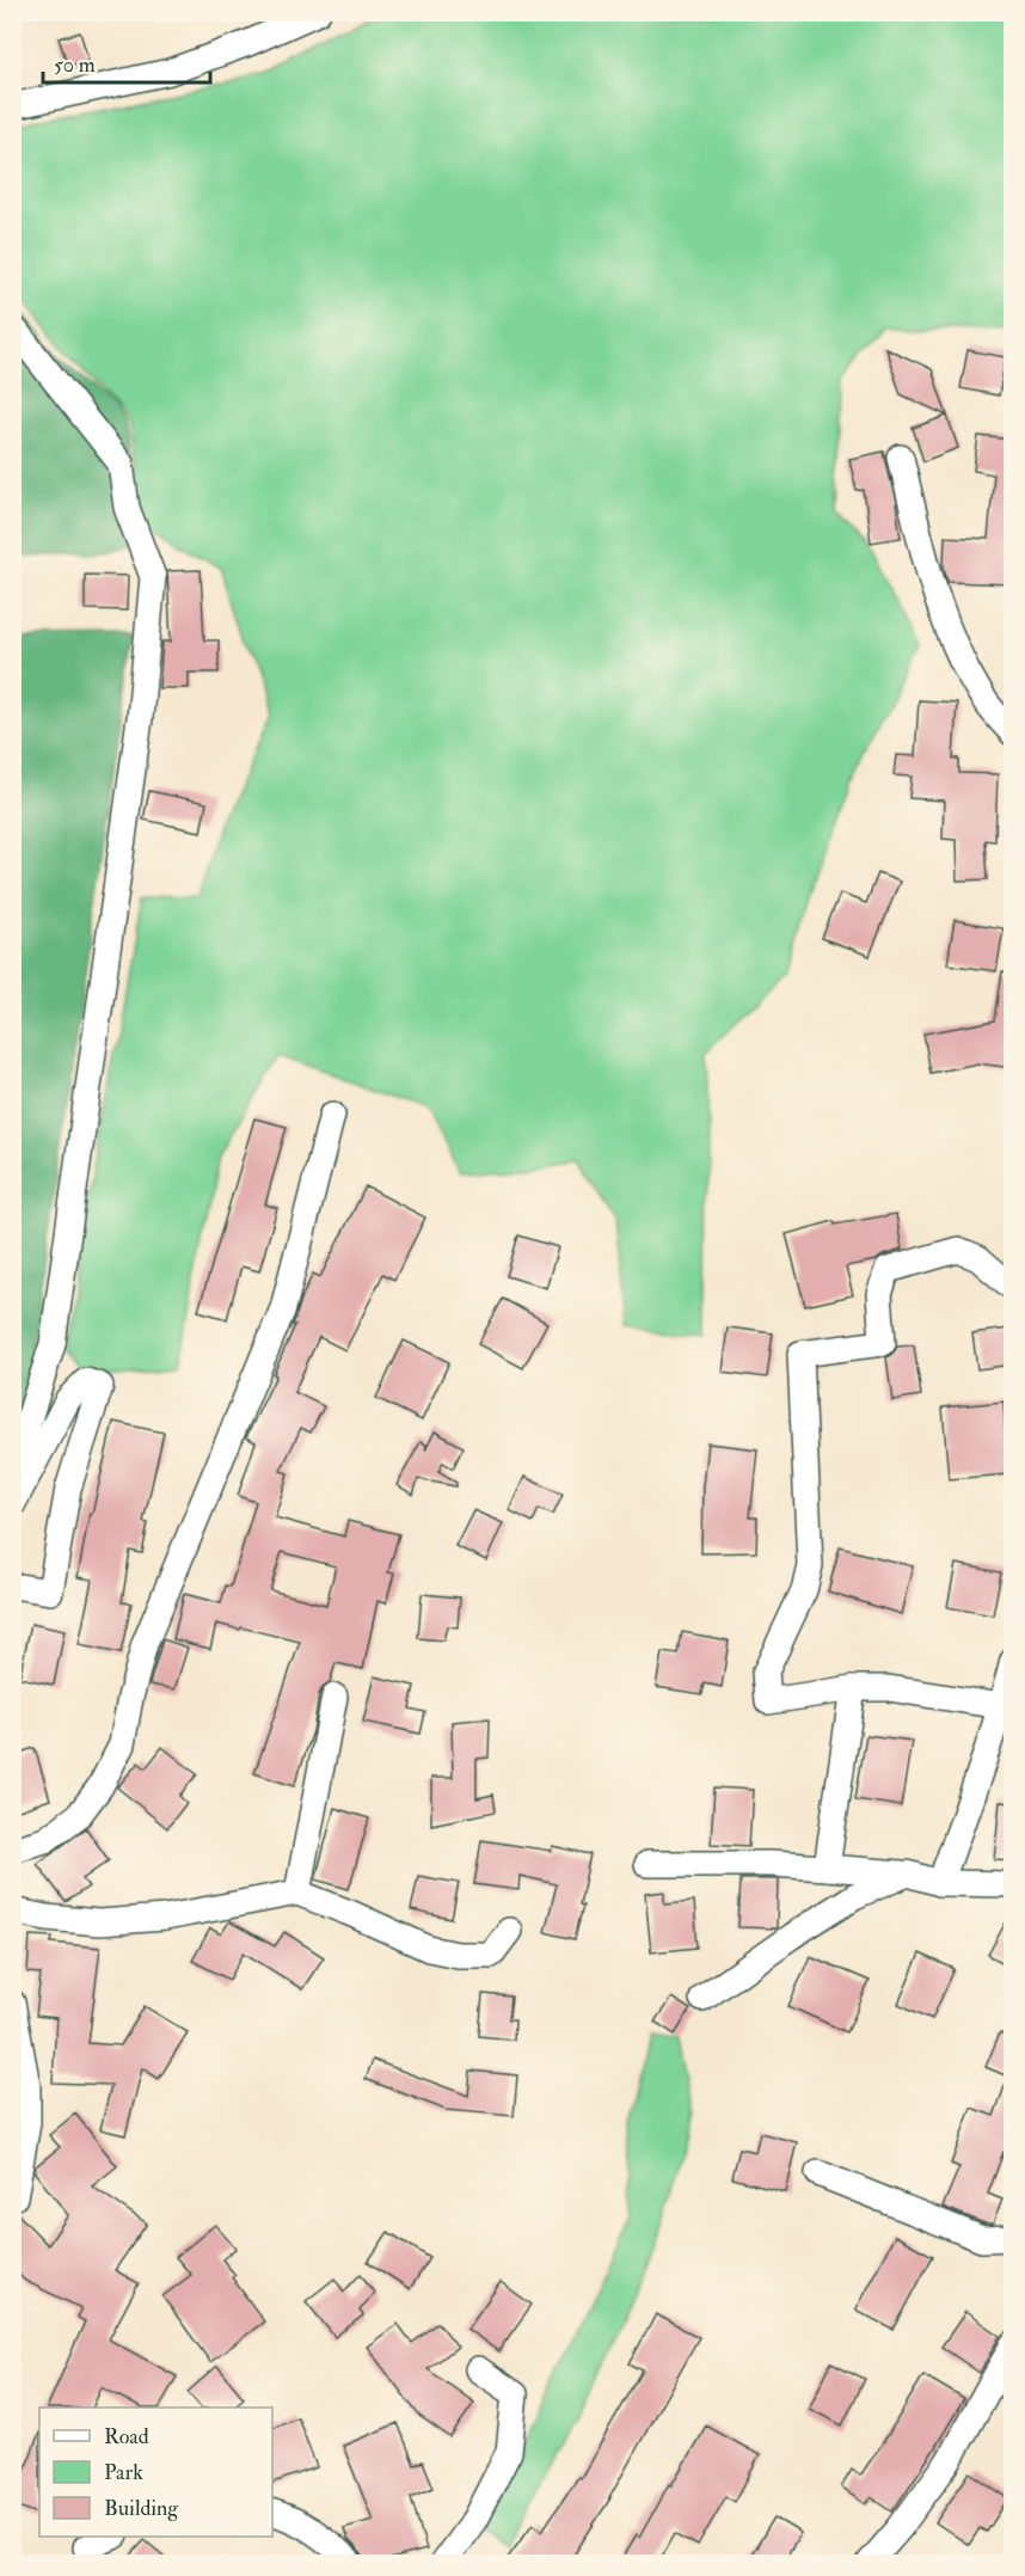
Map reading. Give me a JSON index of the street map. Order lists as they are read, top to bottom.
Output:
{
  "legend": ["Road", "Park", "Building"],
  "scale_bar": "50 m"
}
